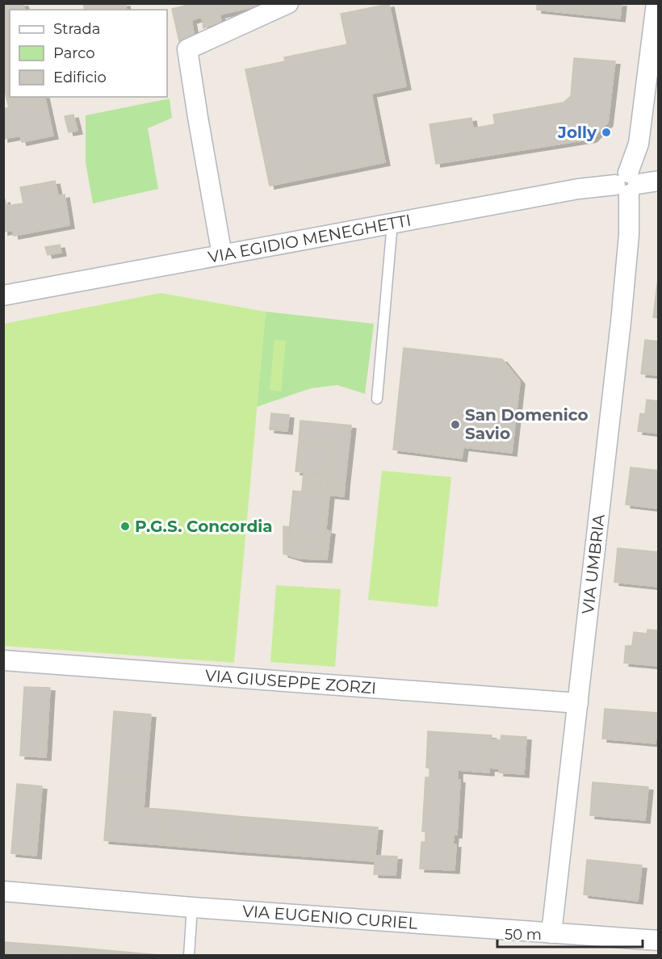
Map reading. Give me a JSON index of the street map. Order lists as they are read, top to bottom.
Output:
{
  "streets": {
    "street": [
      "VIA EGIDIO MENEGHETTI",
      "VIA UMBRIA",
      "VIA GIUSEPPE ZORZI",
      "VIA EUGENIO CURIEL"
    ]
  },
  "crossings": [
    ["VIA EGIDIO MENEGHETTI", "VIA UMBRIA"],
    ["VIA UMBRIA", "VIA GIUSEPPE ZORZI"],
    ["VIA UMBRIA", "VIA EUGENIO CURIEL"]
  ],
  "places": ["Jolly", "San Domenico Savio", "P.G.S. Concordia"],
  "legend": ["Strada", "Parco", "Edificio"],
  "scale_bar": "50 m"
}
